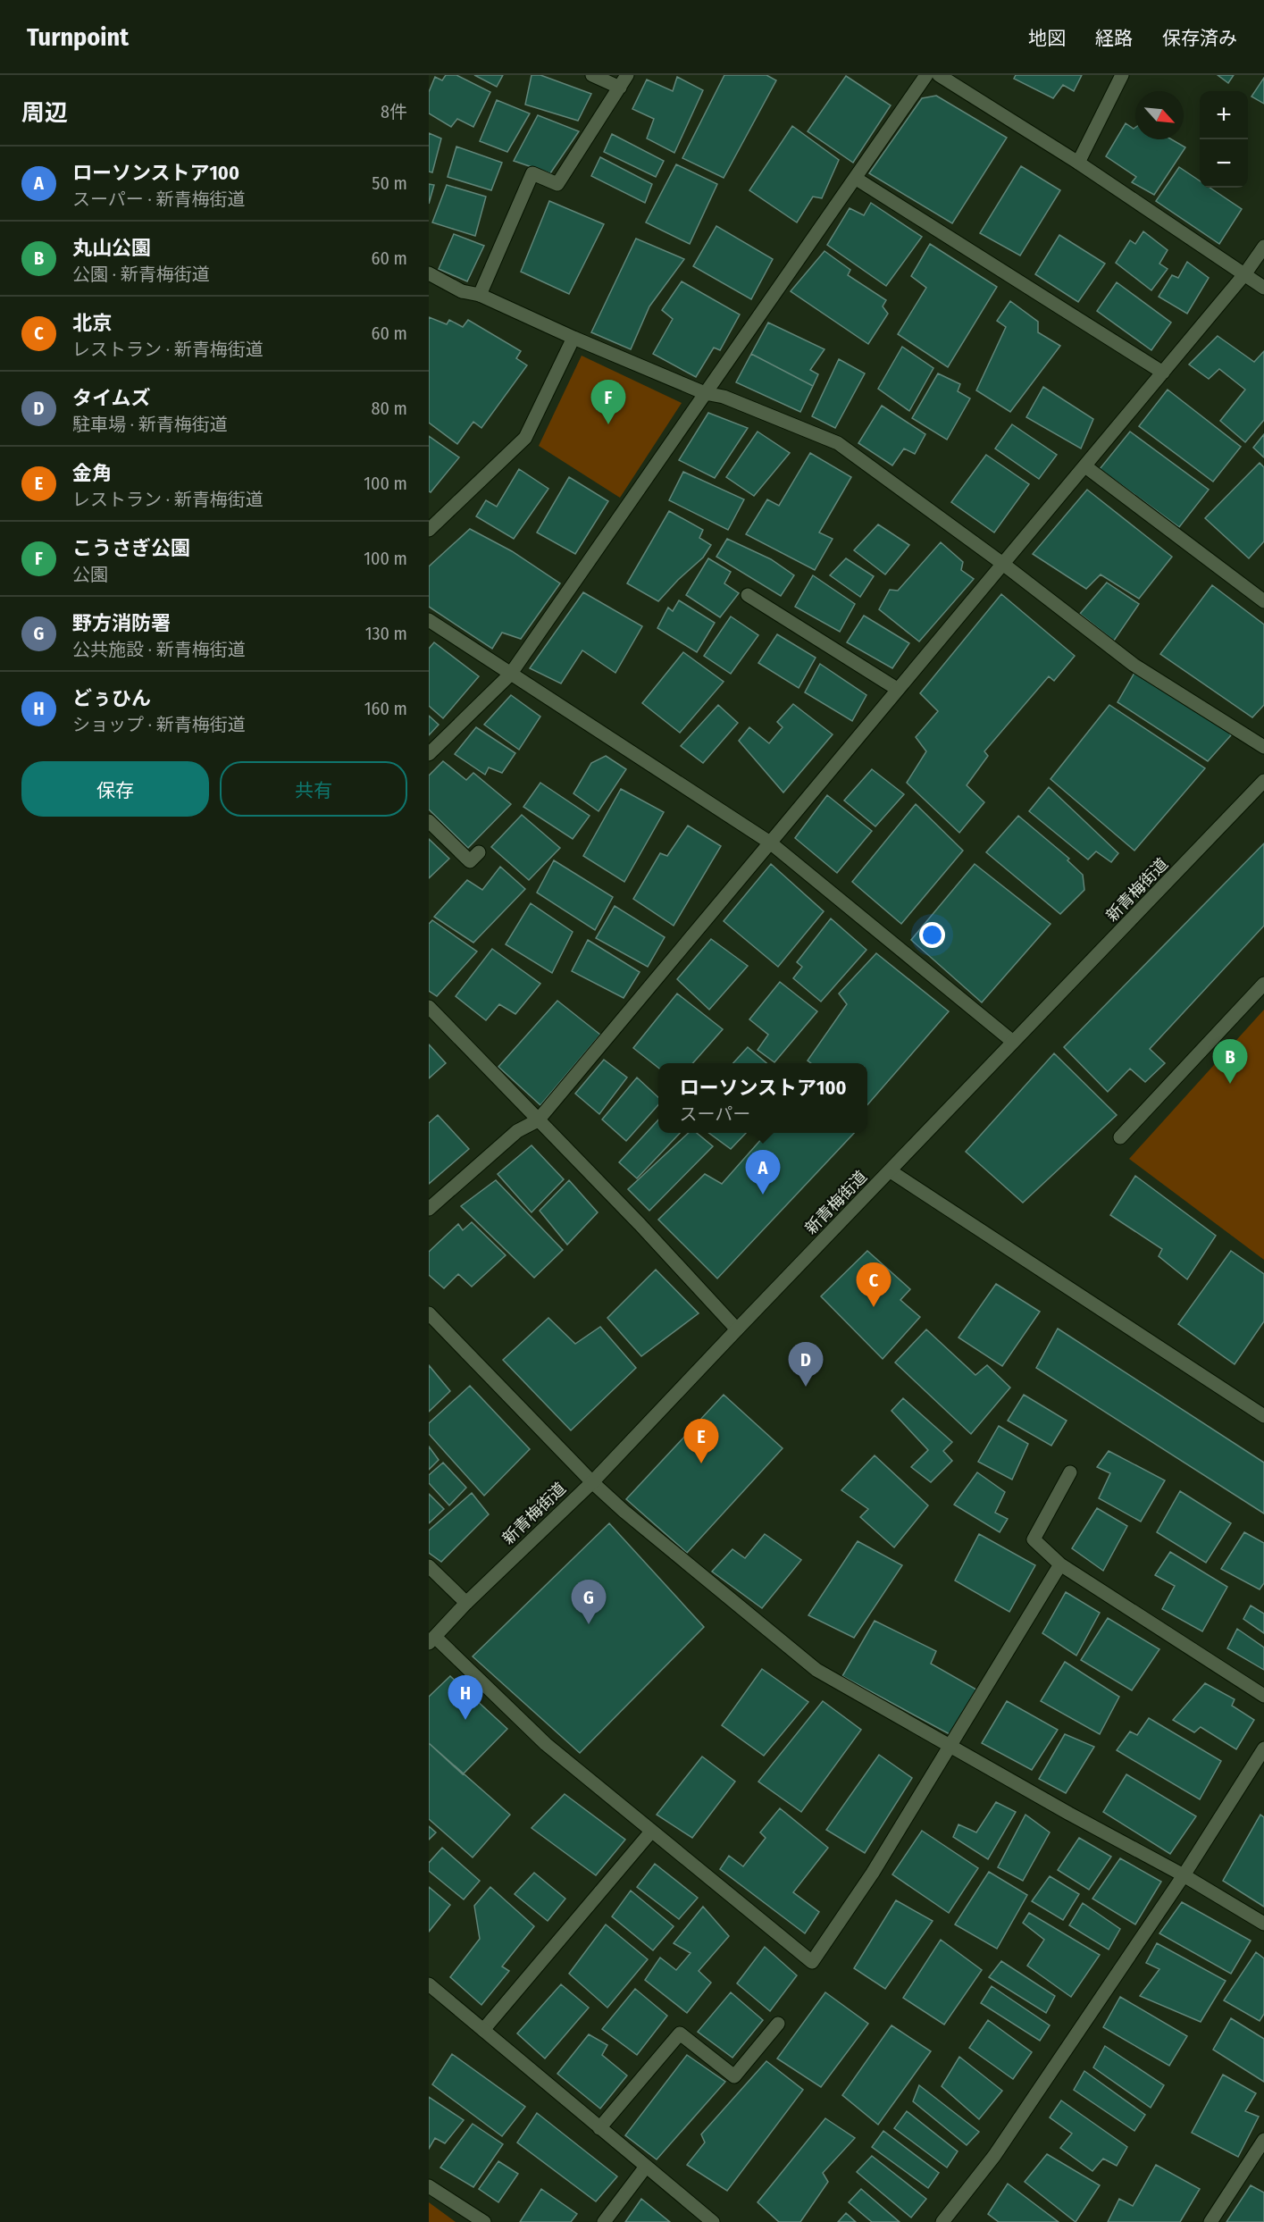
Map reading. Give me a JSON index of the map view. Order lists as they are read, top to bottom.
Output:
{
  "streets": {
    "street": ["新青梅街道"]
  },
  "north": "bottom right",
  "page": {
    "header": "Turnpoint",
    "nav": ["地図", "経路", "保存済み"],
    "heading": ["周辺", "8件"],
    "map_buttons": ["+", "−"],
    "list": [
      {
        "mark": "A",
        "name": "ローソンストア100",
        "note": "スーパー · 新青梅街道",
        "value": "50 m"
      },
      {
        "mark": "B",
        "name": "丸山公園",
        "note": "公園 · 新青梅街道",
        "value": "60 m"
      },
      {
        "mark": "C",
        "name": "北京",
        "note": "レストラン · 新青梅街道",
        "value": "60 m"
      },
      {
        "mark": "D",
        "name": "タイムズ",
        "note": "駐車場 · 新青梅街道",
        "value": "80 m"
      },
      {
        "mark": "E",
        "name": "金角",
        "note": "レストラン · 新青梅街道",
        "value": "100 m"
      },
      {
        "mark": "F",
        "name": "こうさぎ公園",
        "note": "公園",
        "value": "100 m"
      },
      {
        "mark": "G",
        "name": "野方消防署",
        "note": "公共施設 · 新青梅街道",
        "value": "130 m"
      },
      {
        "mark": "H",
        "name": "どぅひん",
        "note": "ショップ · 新青梅街道",
        "value": "160 m"
      }
    ],
    "pins": [
      "F",
      "B",
      "A",
      "C",
      "D",
      "E",
      "G",
      "H"
    ],
    "buttons": ["保存", "共有"],
    "popup": ["ローソンストア100", "スーパー"]
  }
}
